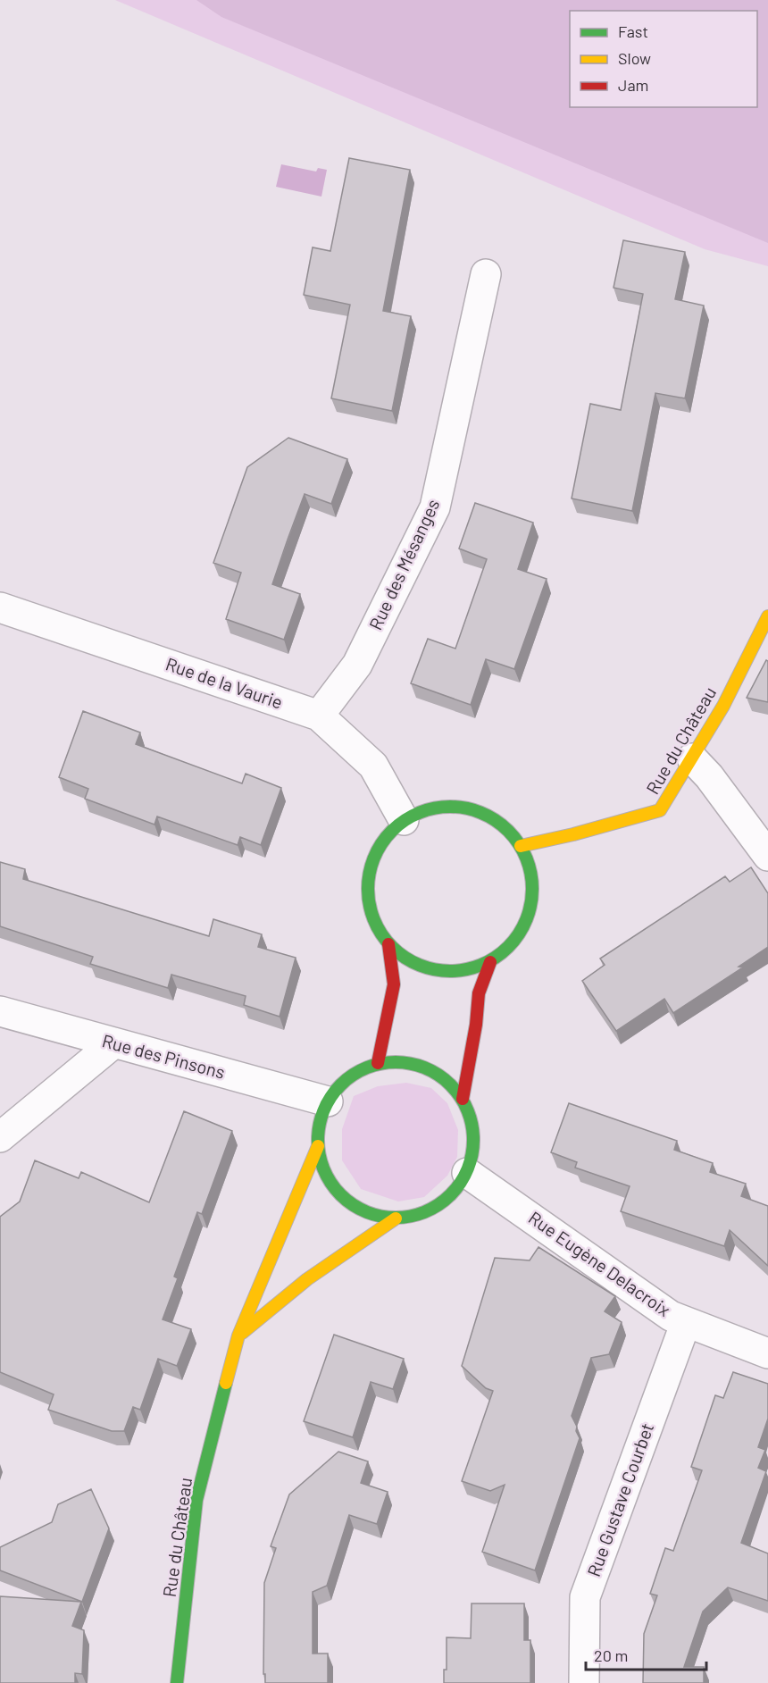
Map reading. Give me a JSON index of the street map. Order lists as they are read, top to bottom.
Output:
{
  "streets": {
    "street": [
      "Rue des Mésanges",
      "Rue de la Vaurie",
      "Rue du Château",
      "Rue des Pinsons",
      "Rue Eugène Delacroix",
      "Rue Gustave Courbet"
    ]
  },
  "crossings": [
    ["Rue des Mésanges", "Rue de la Vaurie"],
    ["Rue de la Vaurie", "Rue du Château"],
    ["Rue du Château", "Rue des Pinsons"],
    ["Rue du Château", "Rue Eugène Delacroix"],
    ["Rue des Pinsons", "Rue Eugène Delacroix"],
    ["Rue Eugène Delacroix", "Rue Gustave Courbet"]
  ],
  "legend": ["Fast", "Slow", "Jam"],
  "scale_bar": "20 m"
}
